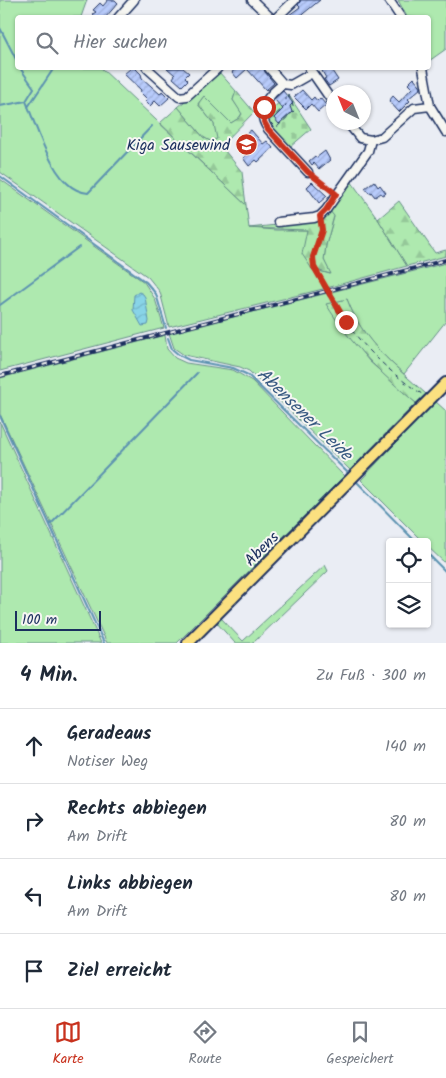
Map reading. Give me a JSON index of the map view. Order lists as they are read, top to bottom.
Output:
{
  "streets": {
    "main road": ["Abens"]
  },
  "water": ["Abensener Leide"],
  "places": {
    "school or university": ["Kiga Sausewind"]
  },
  "scale_bar": "100 m",
  "north": "top left",
  "page": {
    "search": "Hier suchen",
    "scale": "100 m",
    "heading": ["4 Min.", "Zu Fuß · 300 m"],
    "list": [
      ["Geradeaus", "Notiser Weg", "140 m"],
      ["Rechts abbiegen", "Am Drift", "80 m"],
      ["Links abbiegen", "Am Drift", "80 m"],
      "Ziel erreicht"
    ],
    "nav": ["Karte", "Route", "Gespeichert"]
  }
}
